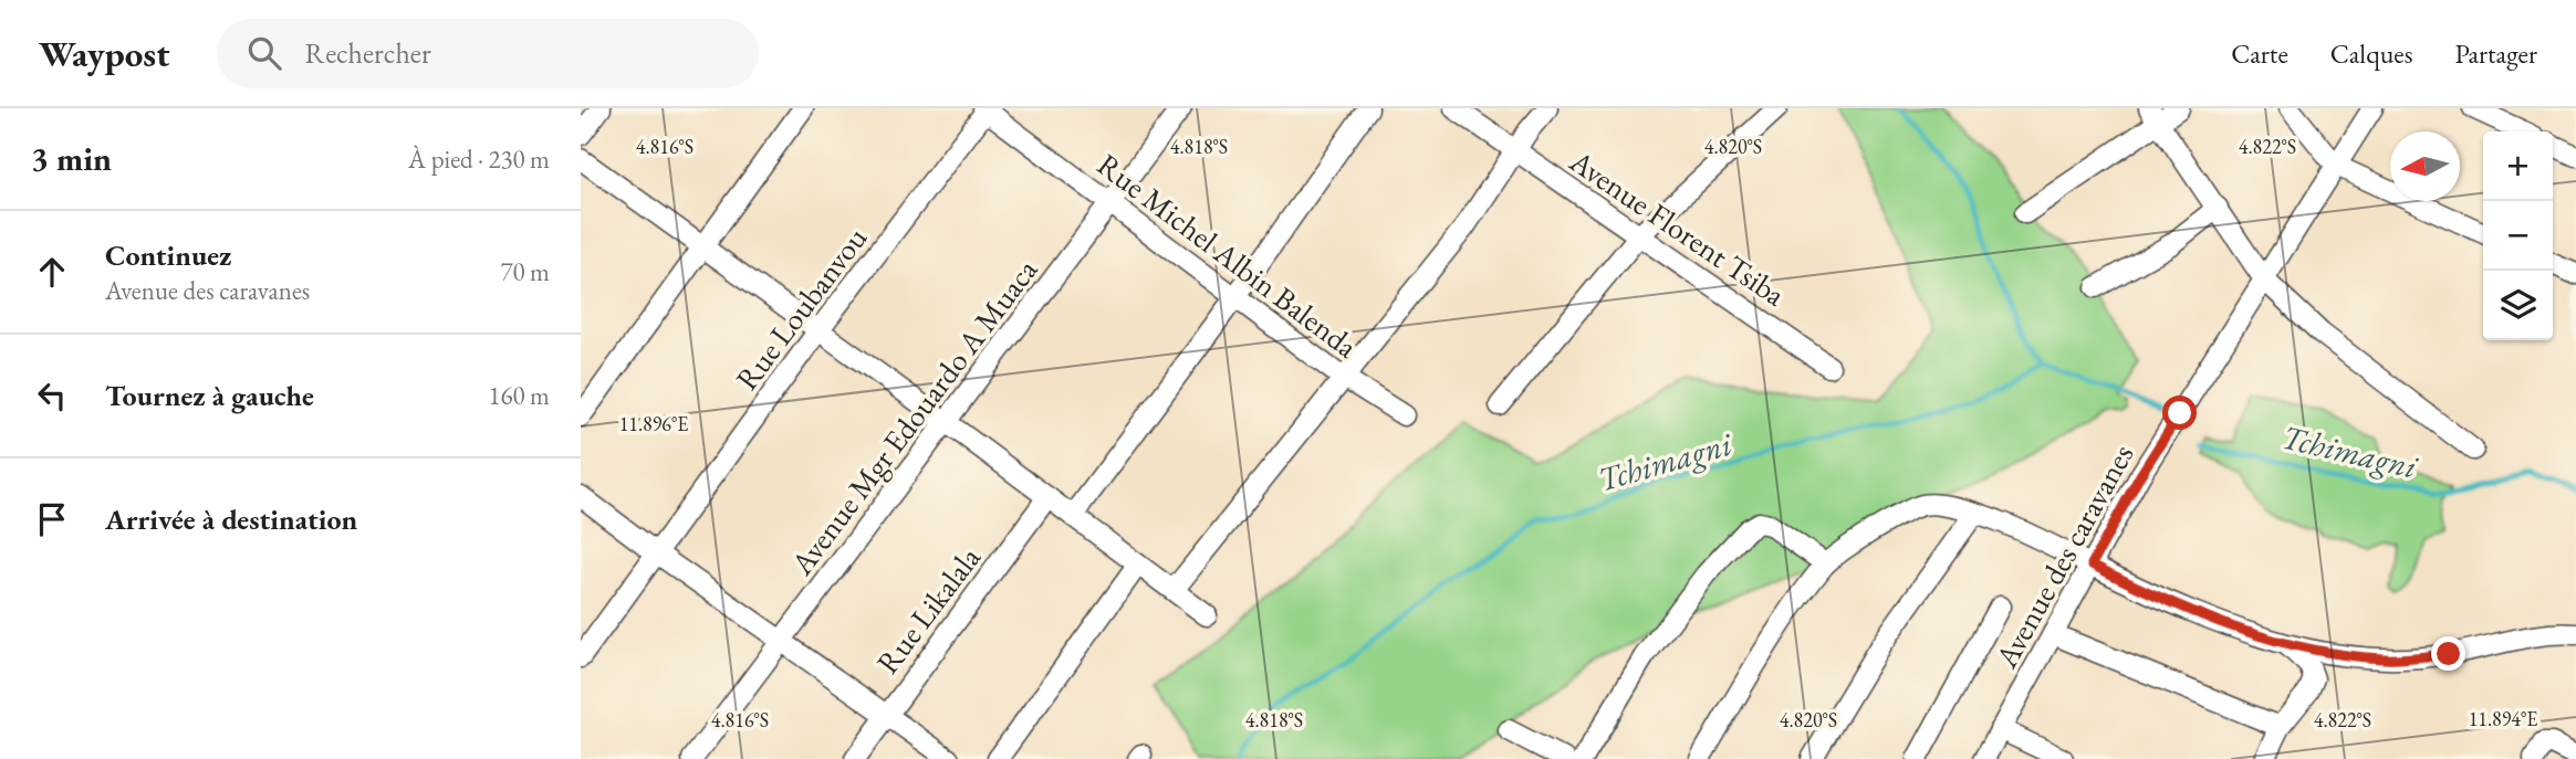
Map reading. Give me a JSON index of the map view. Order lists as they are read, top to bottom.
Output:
{
  "streets": {
    "street": [
      "Avenue Florent Tsiba",
      "Rue Michel Albin Balenda",
      "Rue Loubanvou",
      "Avenue Mgr Edouardo A Muaca",
      "Avenue des caravanes",
      "Rue Likalala"
    ]
  },
  "crossings": [
    ["Rue Michel Albin Balenda", "Rue Loubanvou"],
    ["Rue Michel Albin Balenda", "Avenue Mgr Edouardo A Muaca"]
  ],
  "water": ["Tchimagni"],
  "north": "left",
  "page": {
    "header": "Waypost",
    "search": "Rechercher",
    "nav": ["Carte", "Calques", "Partager"],
    "heading": ["3 min", "À pied · 230 m"],
    "map_buttons": ["+", "−"],
    "list": [
      ["Continuez", "Avenue des caravanes", "70 m"],
      ["Tournez à gauche", "160 m"],
      "Arrivée à destination"
    ]
  },
  "coordinates": [
    "4.816°S",
    "4.818°S",
    "4.820°S",
    "4.822°S",
    "11.896°E",
    "11.894°E"
  ]
}
